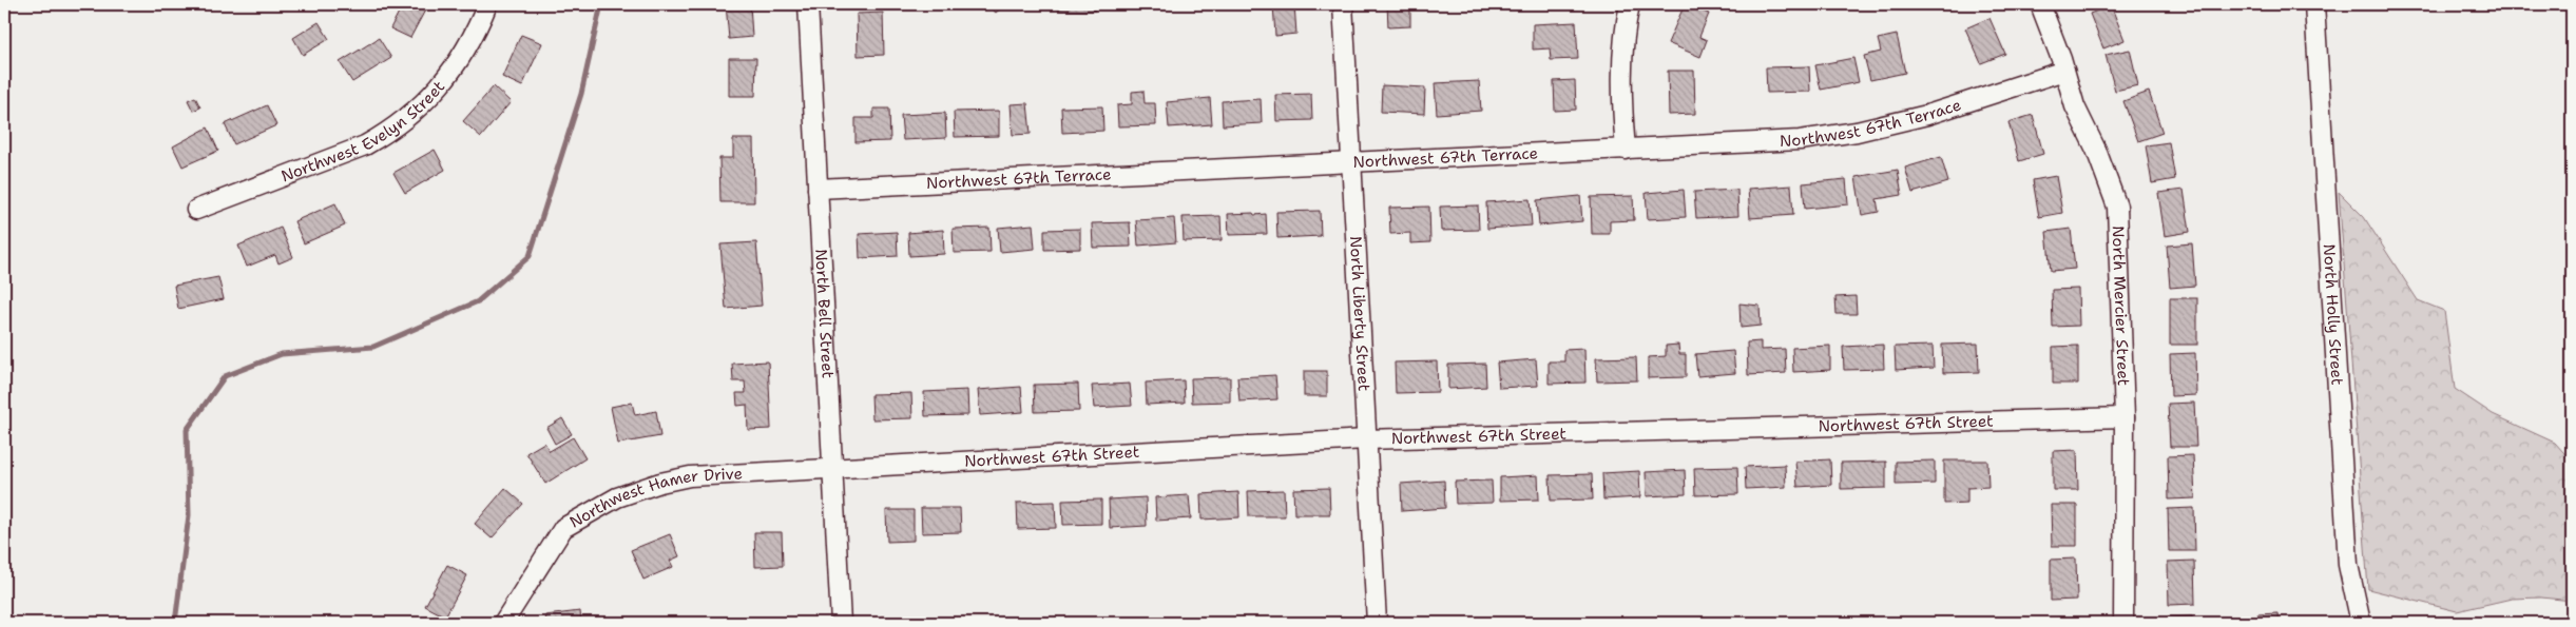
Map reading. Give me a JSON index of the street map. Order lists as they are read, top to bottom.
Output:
{
  "streets": {
    "street": [
      "Northwest 67th Terrace",
      "Northwest Evelyn Street",
      "North Mercier Street",
      "North Bell Street",
      "North Liberty Street",
      "North Holly Street",
      "Northwest 67th Street",
      "Northwest Hamer Drive"
    ]
  },
  "crossings": [
    ["Northwest 67th Terrace", "North Mercier Street"],
    ["Northwest 67th Terrace", "North Bell Street"],
    ["Northwest 67th Terrace", "North Liberty Street"],
    ["North Mercier Street", "Northwest 67th Street"],
    ["North Bell Street", "Northwest 67th Street"],
    ["North Bell Street", "Northwest Hamer Drive"],
    ["North Liberty Street", "Northwest 67th Street"],
    ["Northwest 67th Street", "Northwest Hamer Drive"]
  ]
}
